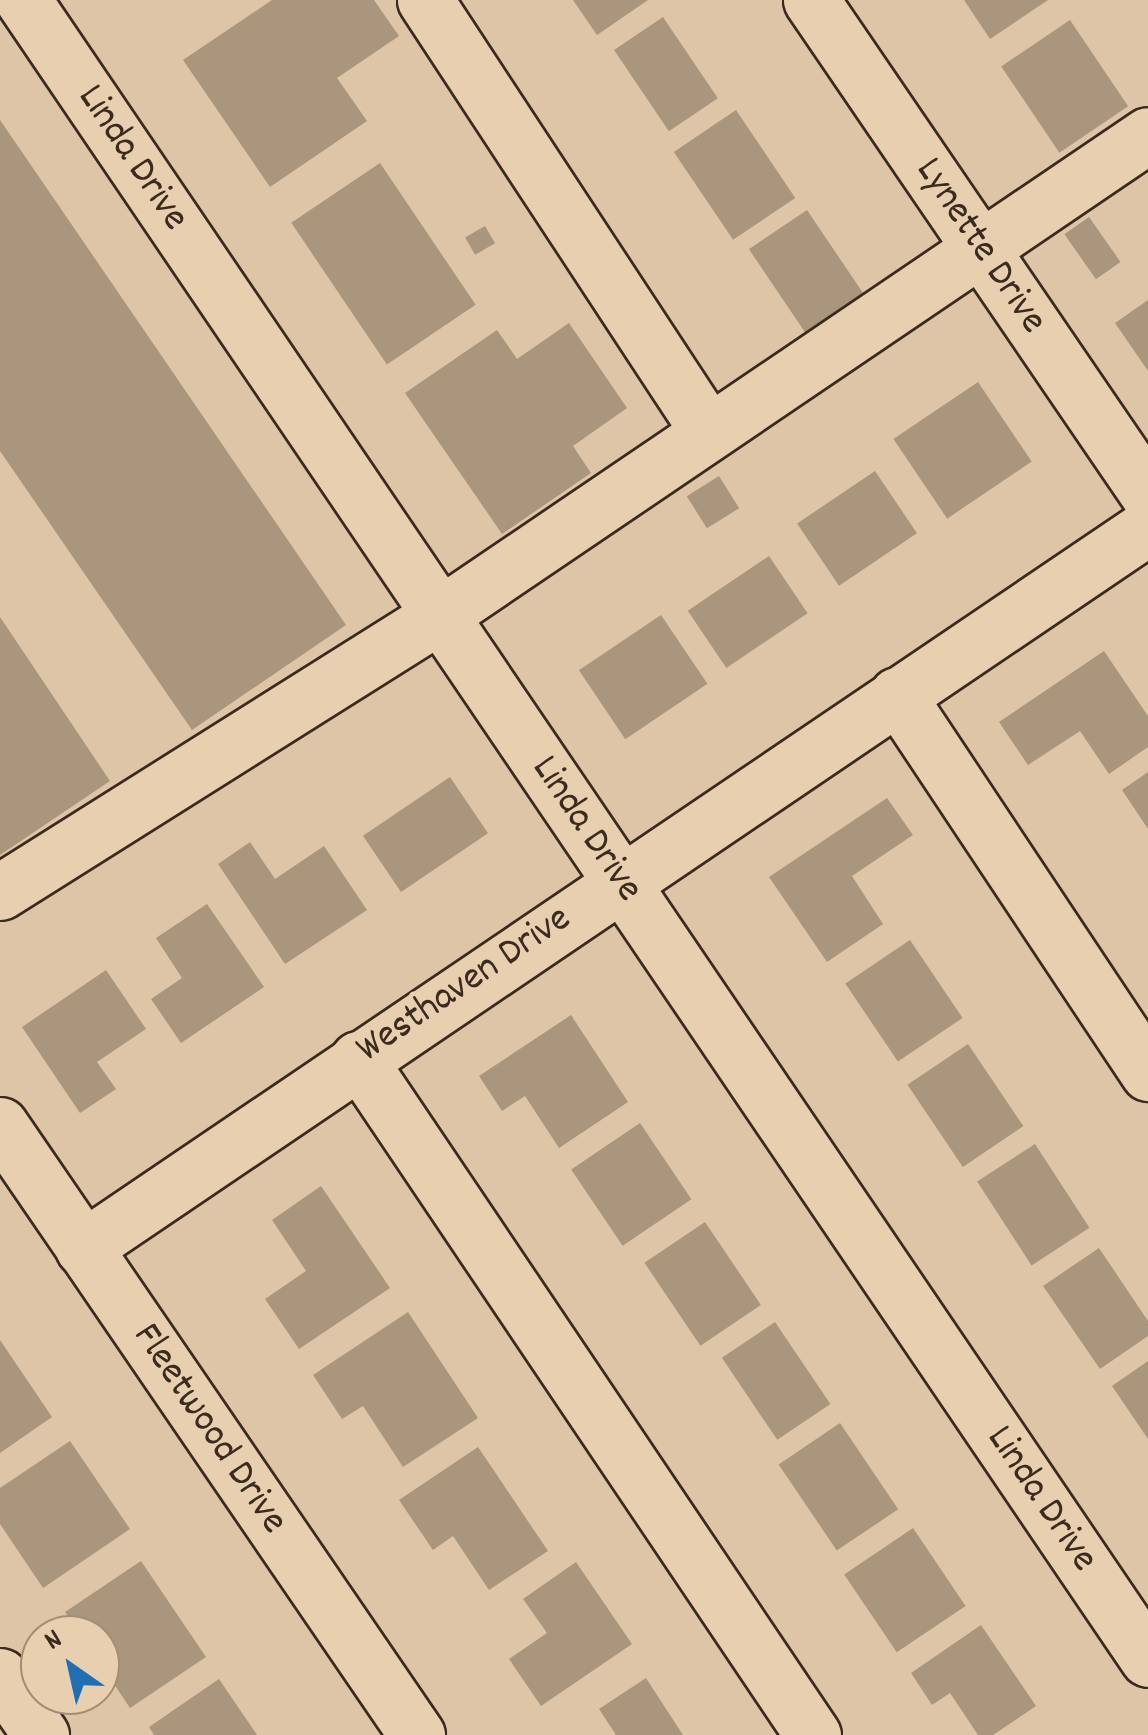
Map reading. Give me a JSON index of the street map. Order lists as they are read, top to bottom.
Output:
{
  "streets": {
    "street": [
      "Linda Drive",
      "Lynette Drive",
      "Westhaven Drive",
      "Fleetwood Drive"
    ]
  },
  "crossings": [
    ["Linda Drive", "Westhaven Drive"],
    ["Westhaven Drive", "Fleetwood Drive"]
  ],
  "north": "top left"
}
